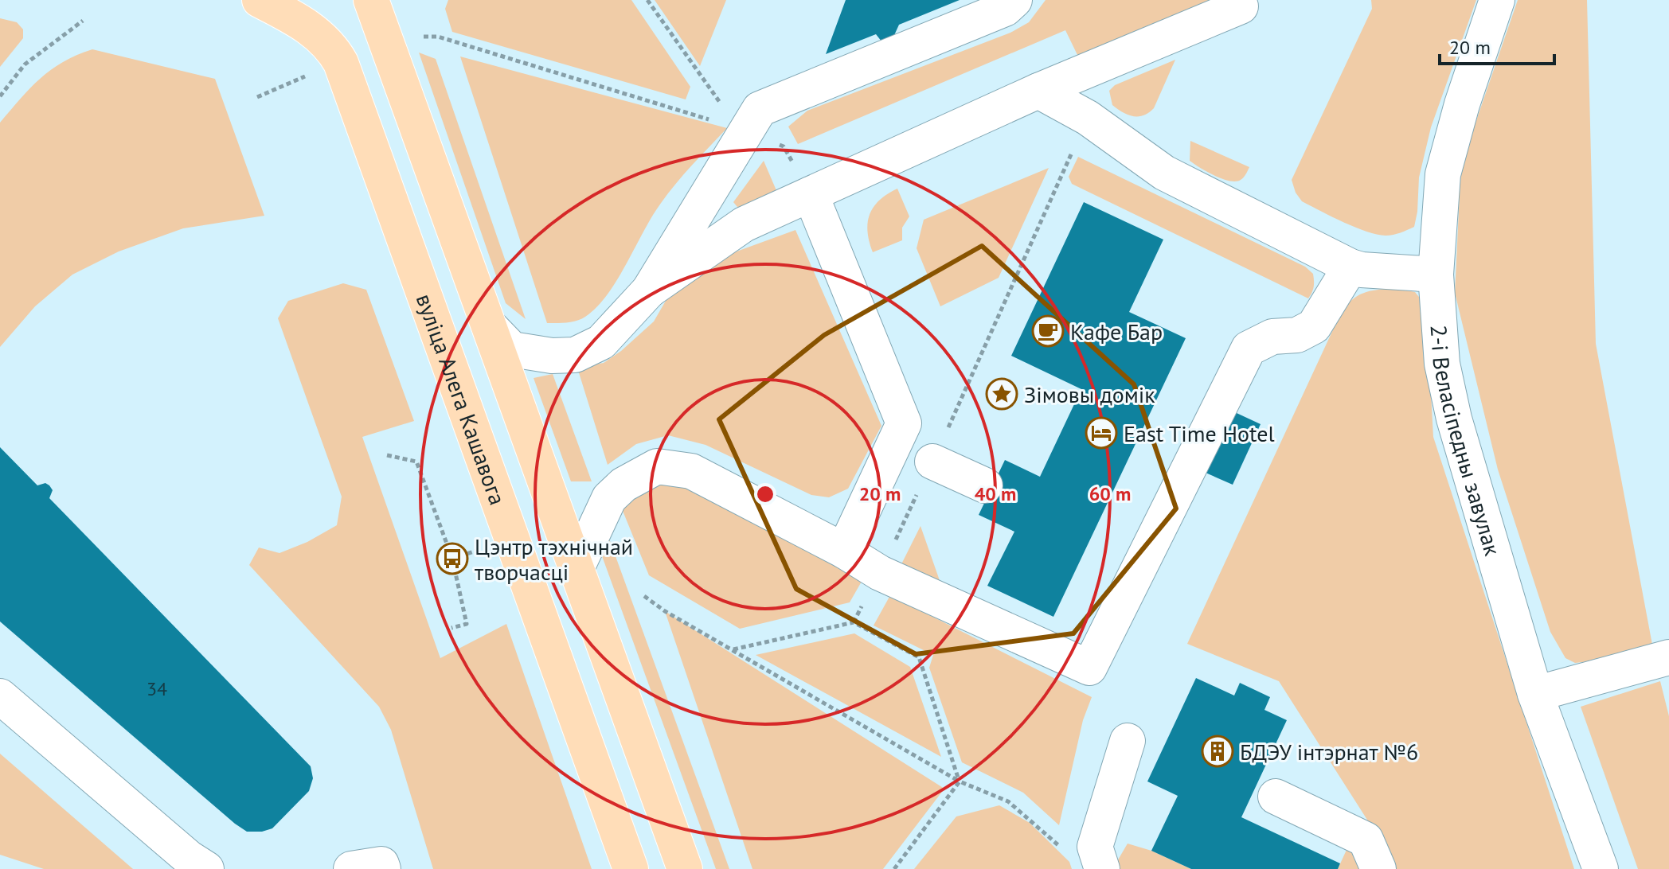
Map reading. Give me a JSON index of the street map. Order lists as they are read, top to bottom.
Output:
{
  "streets": {
    "main road": ["вуліца Алега Кашавога"],
    "street": ["2-і Веласіпедны завулак"]
  },
  "places": {
    "cafe": ["Кафе Бар"],
    "place": ["Зімовы домік"],
    "hotel": ["East Time Hotel"],
    "bus stop": ["Цэнтр тэхнічнай творчасці"],
    "building": ["БДЭУ інтэрнат №6"]
  },
  "house_numbers": ["34"],
  "scale_bar": "20 m",
  "rings": ["20 m", "40 m", "60 m"]
}
